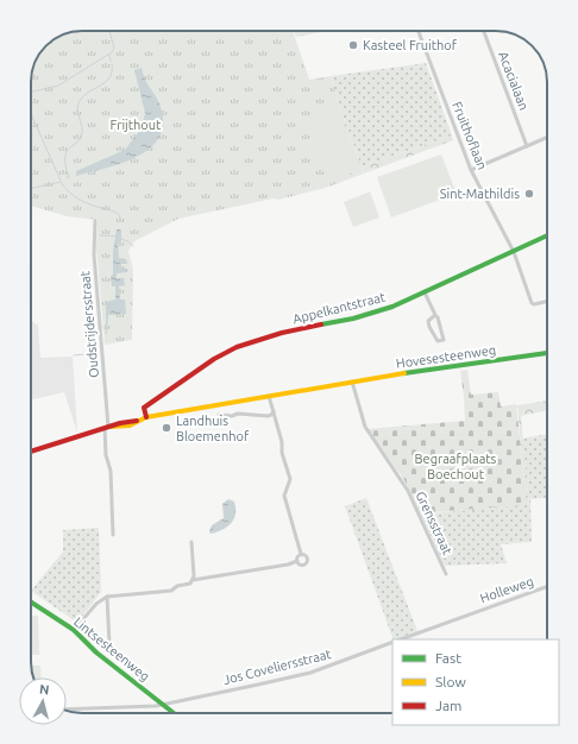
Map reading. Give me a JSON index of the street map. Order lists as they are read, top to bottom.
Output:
{
  "streets": {
    "street": [
      "Acacialaan",
      "Fruithoflaan",
      "Appelkantstraat",
      "Oudstrijdersstraat",
      "Hovesesteenweg",
      "Grensstraat",
      "Holleweg",
      "Lintsesteenweg",
      "Jos Coveliersstraat"
    ]
  },
  "crossings": [
    ["Fruithoflaan", "Appelkantstraat"],
    ["Appelkantstraat", "Hovesesteenweg"],
    ["Oudstrijdersstraat", "Hovesesteenweg"],
    ["Hovesesteenweg", "Grensstraat"],
    ["Lintsesteenweg", "Jos Coveliersstraat"]
  ],
  "parks": ["Frijthout", "Begraafplaats Boechout"],
  "places": ["Kasteel Fruithof", "Sint-Mathildis", "Landhuis Bloemenhof"],
  "legend": ["Fast", "Slow", "Jam"],
  "north": "top"
}
